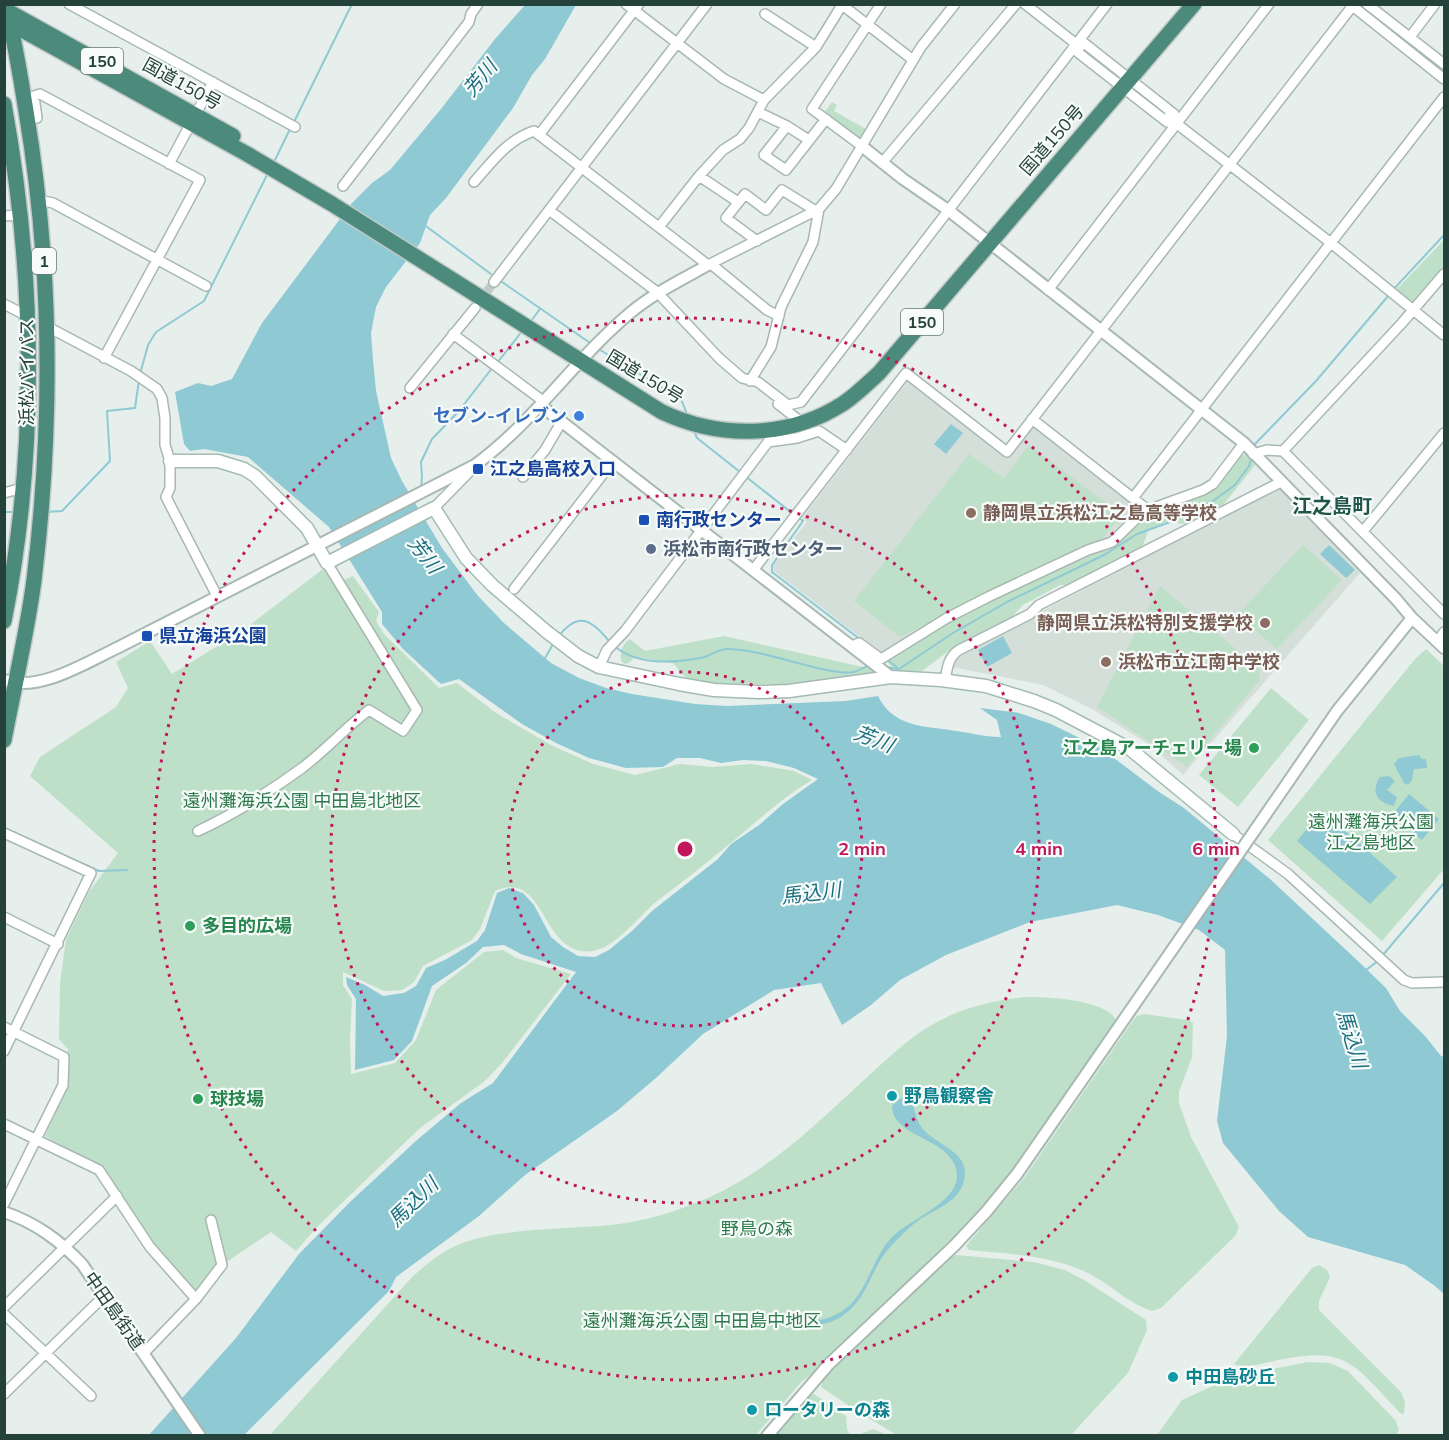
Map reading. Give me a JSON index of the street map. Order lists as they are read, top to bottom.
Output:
{
  "streets": {
    "highway": [
      "150",
      "国道150号",
      "1",
      "浜松バイパス"
    ],
    "street": ["中田島街道"]
  },
  "crossings": [
    ["国道150号", "浜松バイパス"]
  ],
  "districts": ["江之島町"],
  "water": ["芳川", "馬込川"],
  "parks": [
    "遠州灘海浜公園 中田島北地区",
    "遠州灘海浜公園 江之島地区",
    "野鳥の森",
    "遠州灘海浜公園 中田島中地区"
  ],
  "places": {
    "other": [
      "セブン-イレブン",
      "静岡県立浜松江之島高等学校",
      "浜松市南行政センター",
      "静岡県立浜松特別支援学校",
      "浜松市立江南中学校",
      "江之島アーチェリー場",
      "多目的広場",
      "野鳥観察舎",
      "球技場",
      "中田島砂丘",
      "ロータリーの森"
    ],
    "transit": ["江之島高校入口", "南行政センター", "県立海浜公園"]
  },
  "rings": ["2 min", "4 min", "6 min"]
}
